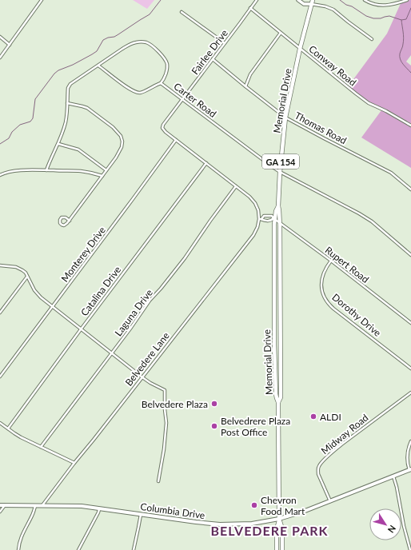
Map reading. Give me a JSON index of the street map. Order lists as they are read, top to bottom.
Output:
{
  "streets": {
    "main road": ["Memorial Drive", "GA 154", "Columbia Drive"],
    "street": [
      "Fairlee Drive",
      "Conway Road",
      "Carter Road",
      "Thomas Road",
      "Monterey Drive",
      "Rupert Road",
      "Catalina Drive",
      "Laguna Drive",
      "Dorothy Drive",
      "Belvedere Lane",
      "Midway Road"
    ]
  },
  "crossings": [
    ["Fairlee Drive", "Conway Road"],
    ["Fairlee Drive", "Carter Road"],
    ["Fairlee Drive", "Thomas Road"],
    ["Fairlee Drive", "Monterey Drive"],
    ["Conway Road", "Memorial Drive"],
    ["Carter Road", "Memorial Drive"],
    ["Memorial Drive", "Thomas Road"],
    ["Memorial Drive", "Rupert Road"],
    ["Memorial Drive", "Columbia Drive"],
    ["Rupert Road", "Dorothy Drive"],
    ["Belvedere Lane", "Columbia Drive"],
    ["Midway Road", "Columbia Drive"]
  ],
  "districts": ["BELVEDERE PARK"],
  "places": [
    "Belvedere Plaza",
    "ALDI",
    "Belvedrere Plaza Post Office",
    "Chevron Food Mart"
  ],
  "north": "bottom right"
}
